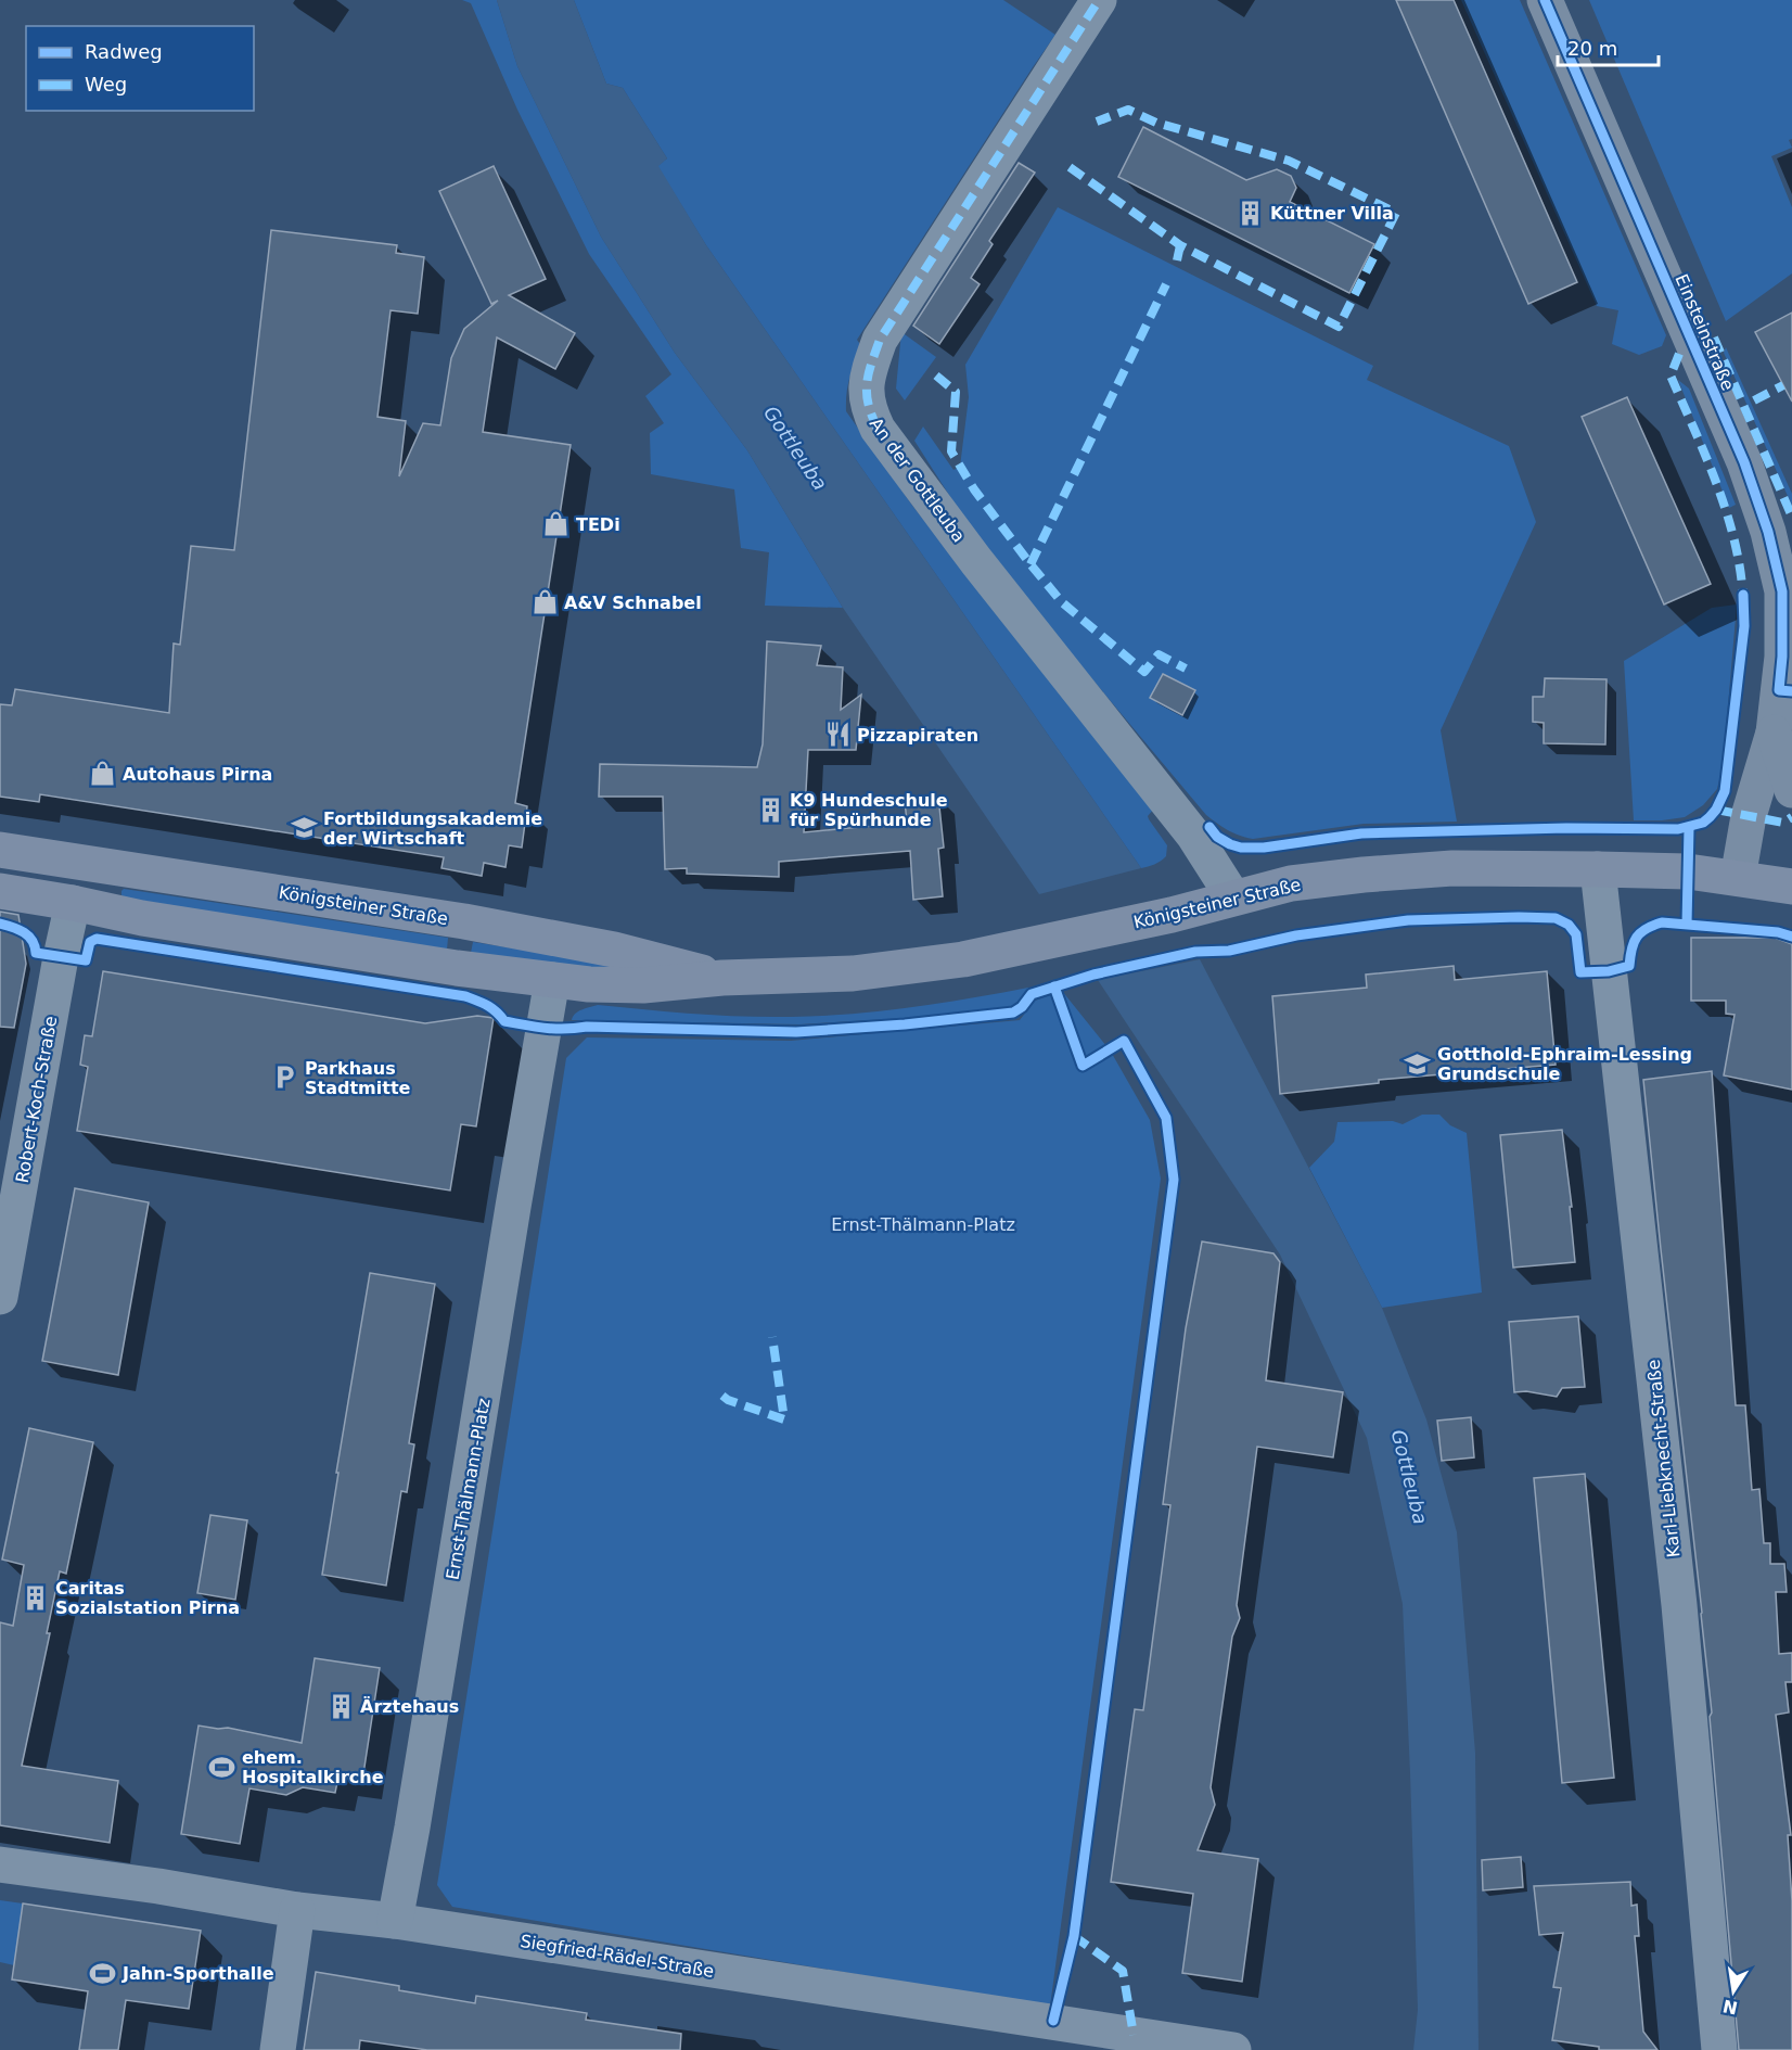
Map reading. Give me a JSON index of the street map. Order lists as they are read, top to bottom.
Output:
{
  "streets": {
    "main road": ["Einsteinstraße", "Königsteiner Straße"],
    "street": [
      "An der Gottleuba",
      "Robert-Koch-Straße",
      "Karl-Liebknecht-Straße",
      "Ernst-Thälmann-Platz",
      "Siegfried-Rädel-Straße"
    ]
  },
  "crossings": [
    ["Einsteinstraße", "Königsteiner Straße"],
    ["An der Gottleuba", "Königsteiner Straße"],
    ["Königsteiner Straße", "Robert-Koch-Straße"],
    ["Königsteiner Straße", "Karl-Liebknecht-Straße"],
    ["Königsteiner Straße", "Ernst-Thälmann-Platz"],
    ["Ernst-Thälmann-Platz", "Siegfried-Rädel-Straße"]
  ],
  "water": ["Gottleuba"],
  "parks": ["Ernst-Thälmann-Platz"],
  "places": {
    "building": [
      "Küttner Villa",
      "K9 Hundeschule für Spürhunde",
      "Caritas Sozialstation Pirna",
      "Ärztehaus"
    ],
    "shop": ["TEDi", "A&V Schnabel", "Autohaus Pirna"],
    "restaurant": ["Pizzapiraten"],
    "school or university": ["Fortbildungsakademie der Wirtschaft", "Gotthold-Ephraim-Lessing Grundschule"],
    "parking": ["Parkhaus Stadtmitte"],
    "sports": ["ehem. Hospitalkirche", "Jahn-Sporthalle"]
  },
  "legend": ["Radweg", "Weg"],
  "scale_bar": "20 m",
  "north": "bottom"
}
